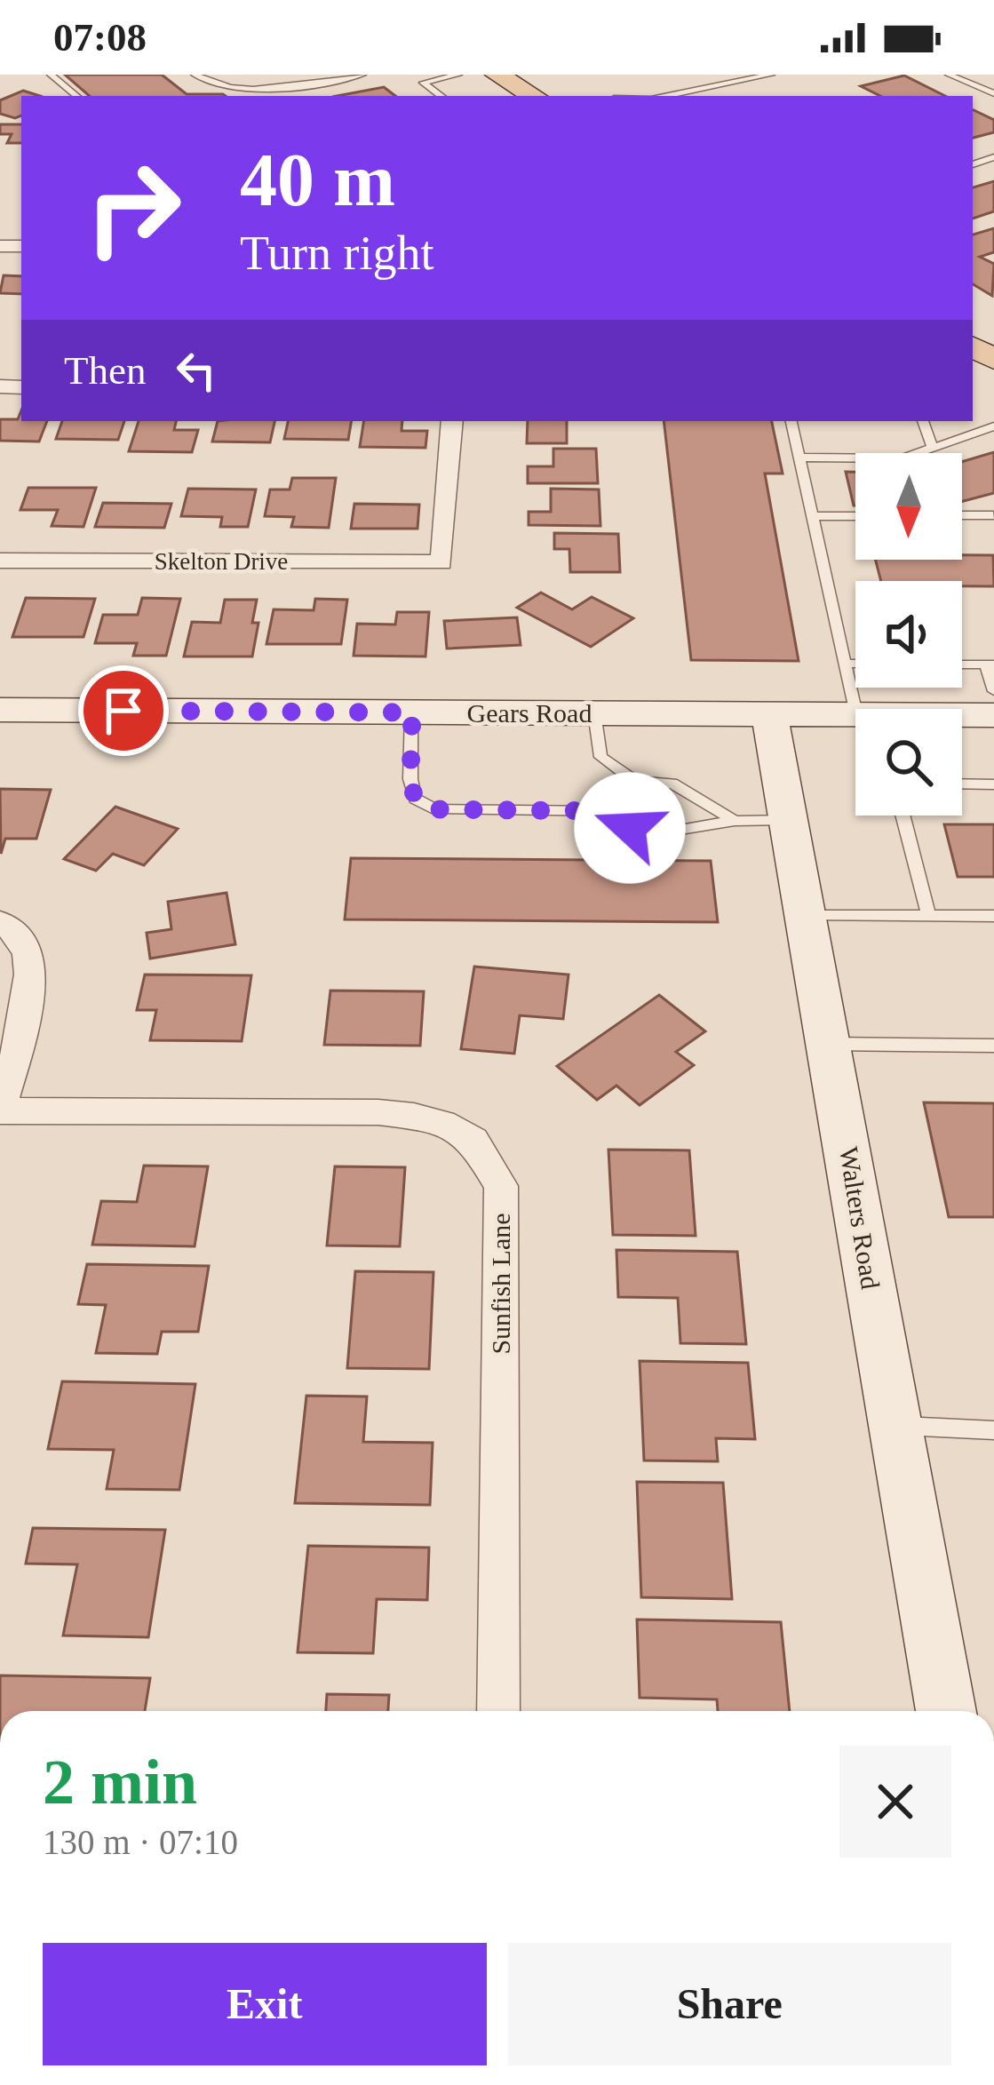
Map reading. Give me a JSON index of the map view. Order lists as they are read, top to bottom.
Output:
{
  "streets": {
    "street": [
      "Skelton Drive",
      "Gears Road",
      "Walters Road",
      "Sunfish Lane"
    ]
  },
  "crossings": [
    ["Gears Road", "Walters Road"]
  ],
  "north": "bottom",
  "page": {
    "status": "07:08",
    "turn": ["40 m", "Turn right"],
    "then": "Then",
    "heading": ["2 min", "130 m · 07:10"],
    "buttons": ["Exit", "Share"]
  }
}
